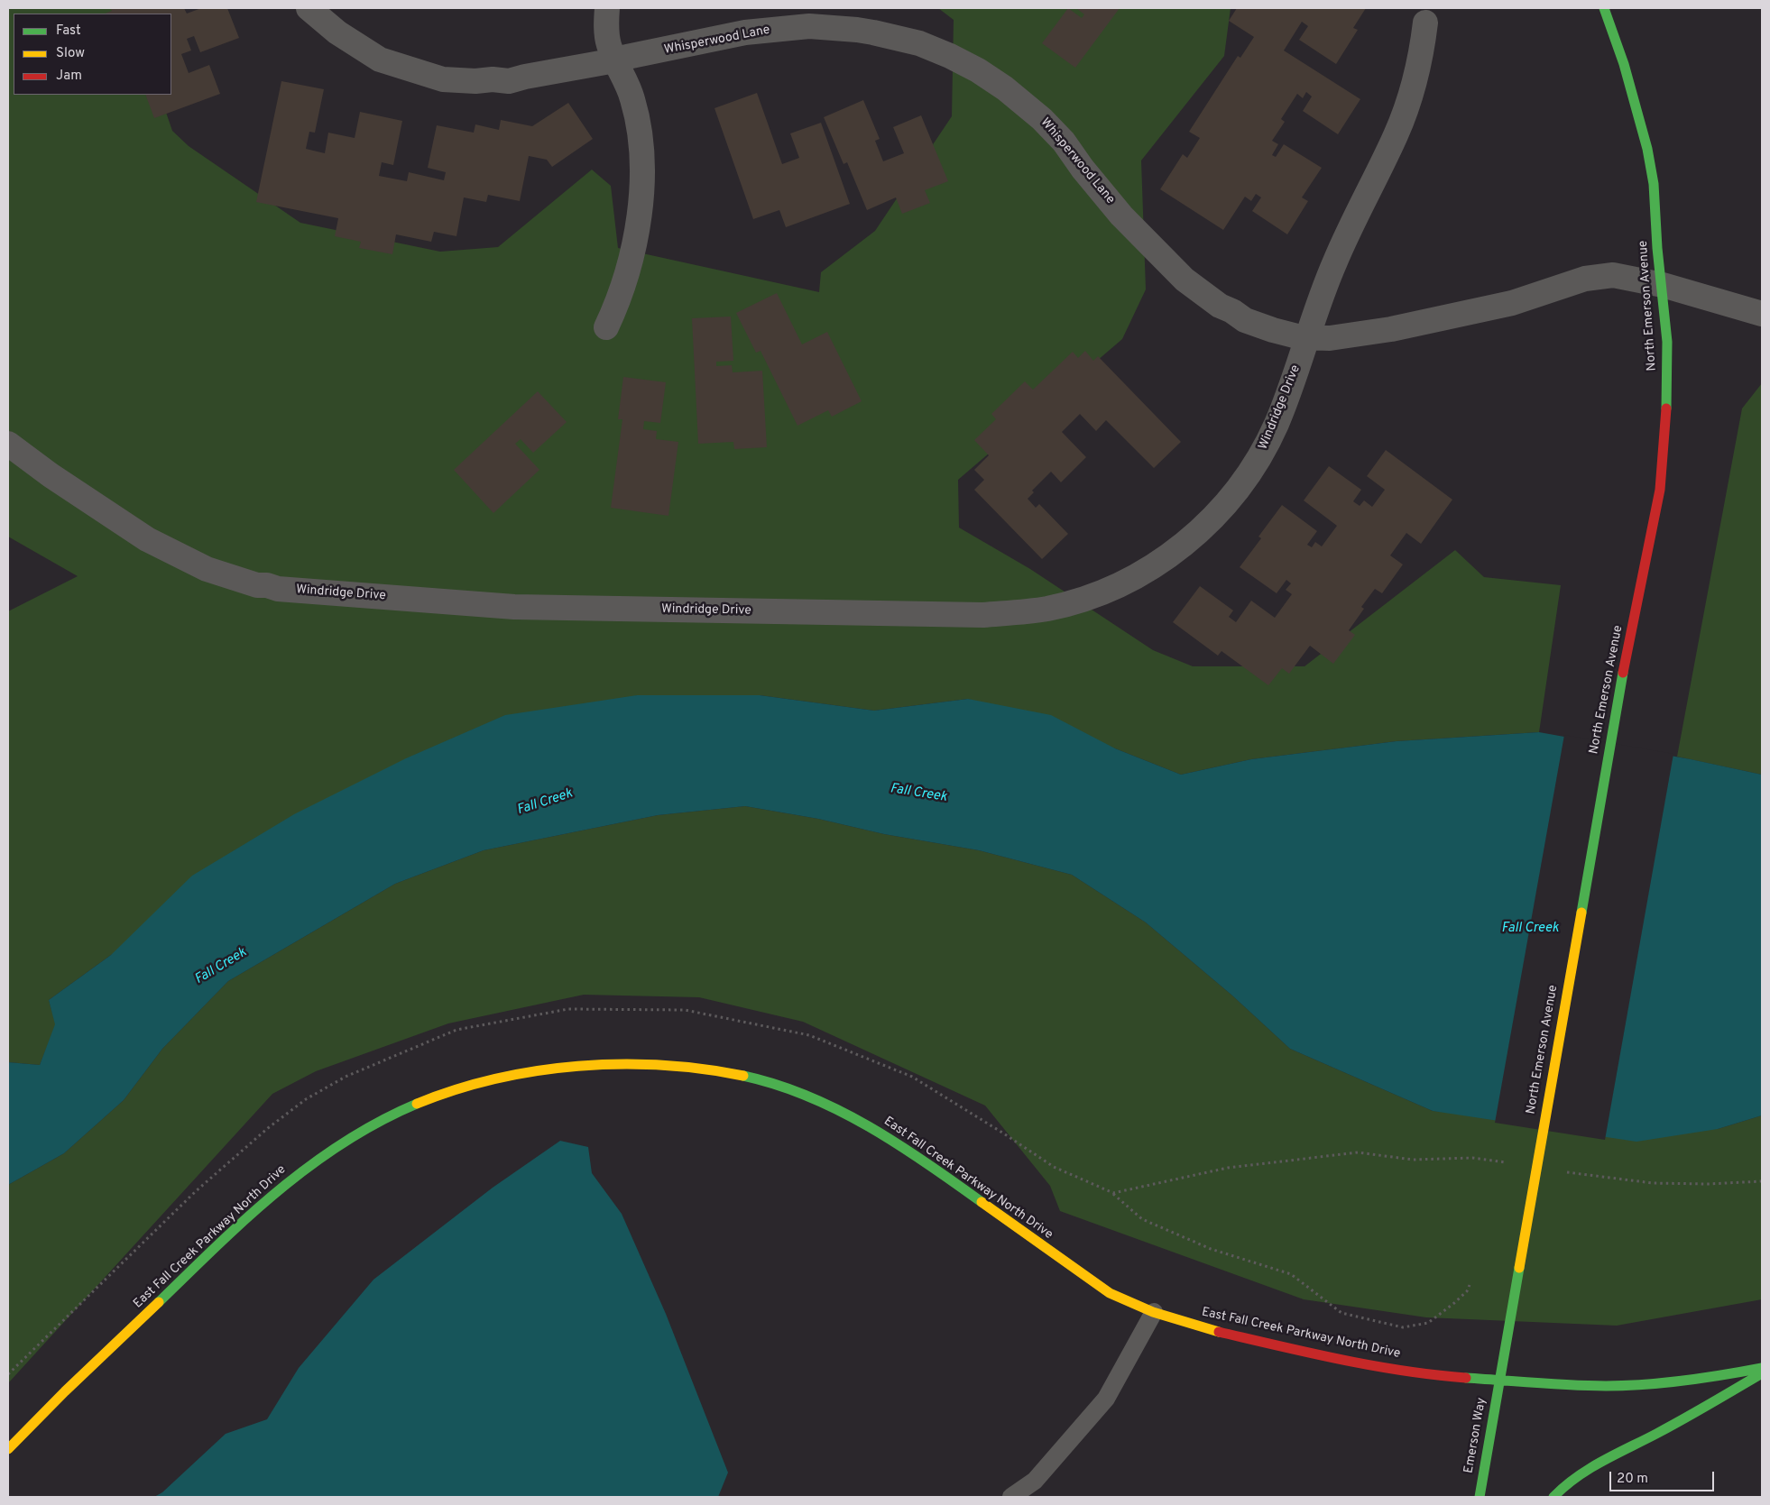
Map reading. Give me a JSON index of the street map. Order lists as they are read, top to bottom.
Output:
{
  "streets": {
    "main road": ["North Emerson Avenue", "East Fall Creek Parkway North Drive", "Emerson Way"],
    "street": ["Whisperwood Lane", "Windridge Drive"]
  },
  "crossings": [
    ["Whisperwood Lane", "Windridge Drive"],
    ["North Emerson Avenue", "East Fall Creek Parkway North Drive"],
    ["North Emerson Avenue", "Emerson Way"],
    ["East Fall Creek Parkway North Drive", "Emerson Way"]
  ],
  "water": ["Fall Creek"],
  "legend": ["Fast", "Slow", "Jam"],
  "scale_bar": "20 m"
}
